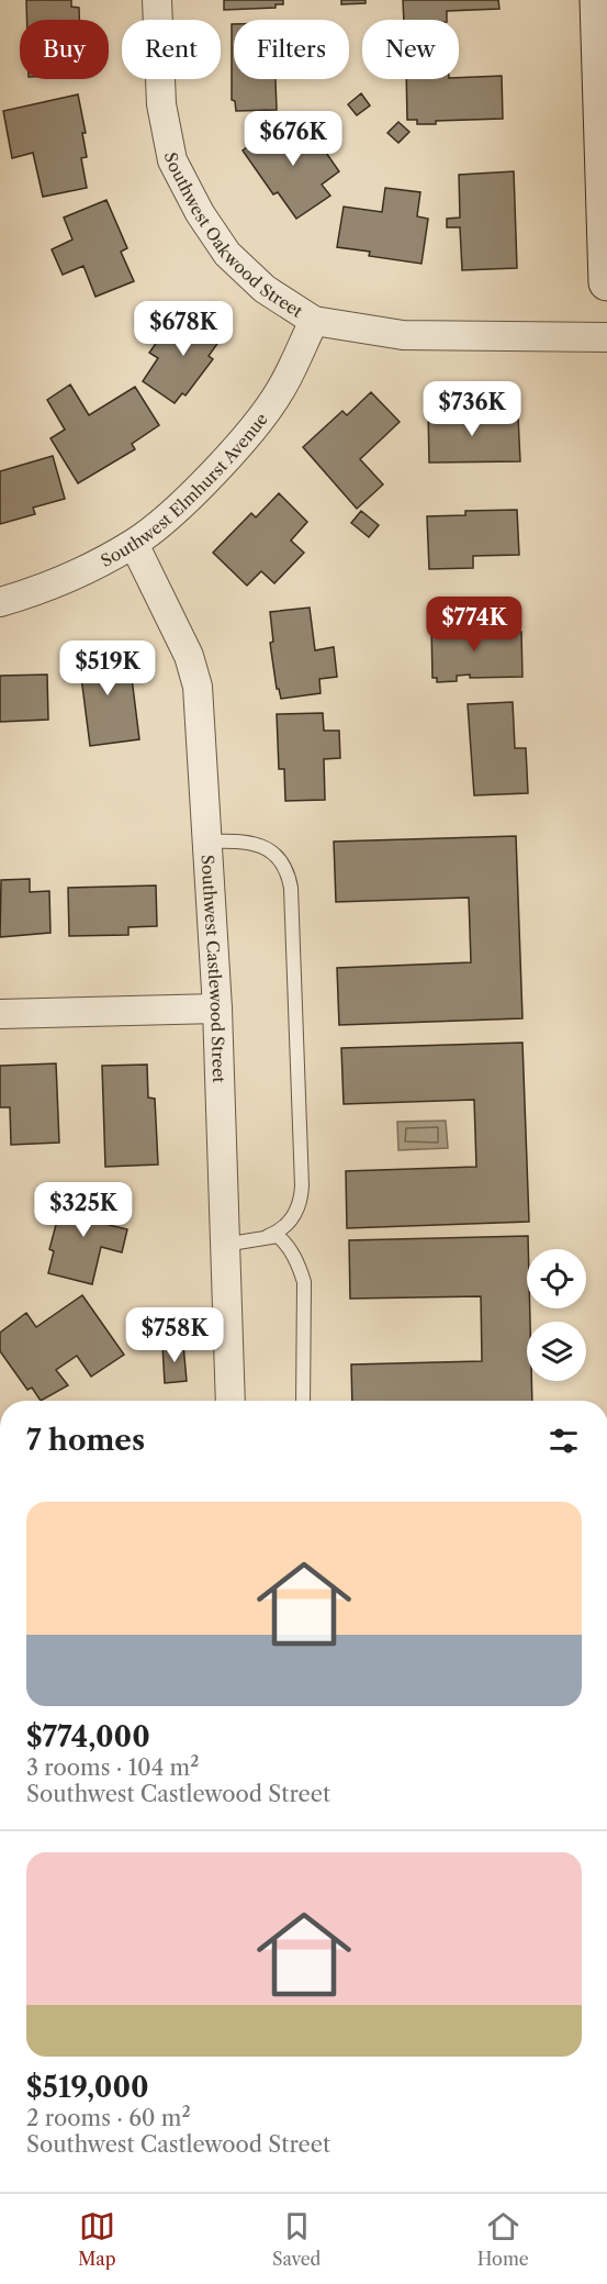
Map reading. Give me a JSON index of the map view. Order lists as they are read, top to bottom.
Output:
{
  "streets": {
    "street": ["Southwest Oakwood Street", "Southwest Elmhurst Avenue", "Southwest Castlewood Street"]
  },
  "crossings": [
    ["Southwest Oakwood Street", "Southwest Elmhurst Avenue"],
    ["Southwest Elmhurst Avenue", "Southwest Castlewood Street"]
  ],
  "page": {
    "chip": [
      "Buy",
      "Rent",
      "Filters",
      "New"
    ],
    "price": [
      "$676K",
      "$678K",
      "$736K",
      "$774K",
      "$519K",
      "$325K",
      "$758K"
    ],
    "heading": "7 homes",
    "list": [
      {
        "name": "$774,000",
        "note": "3 rooms · 104 m² · Southwest Castlewood Street"
      },
      {
        "name": "$519,000",
        "note": "2 rooms · 60 m² · Southwest Castlewood Street"
      }
    ],
    "tabs": ["Map", "Saved", "Home"]
  }
}
